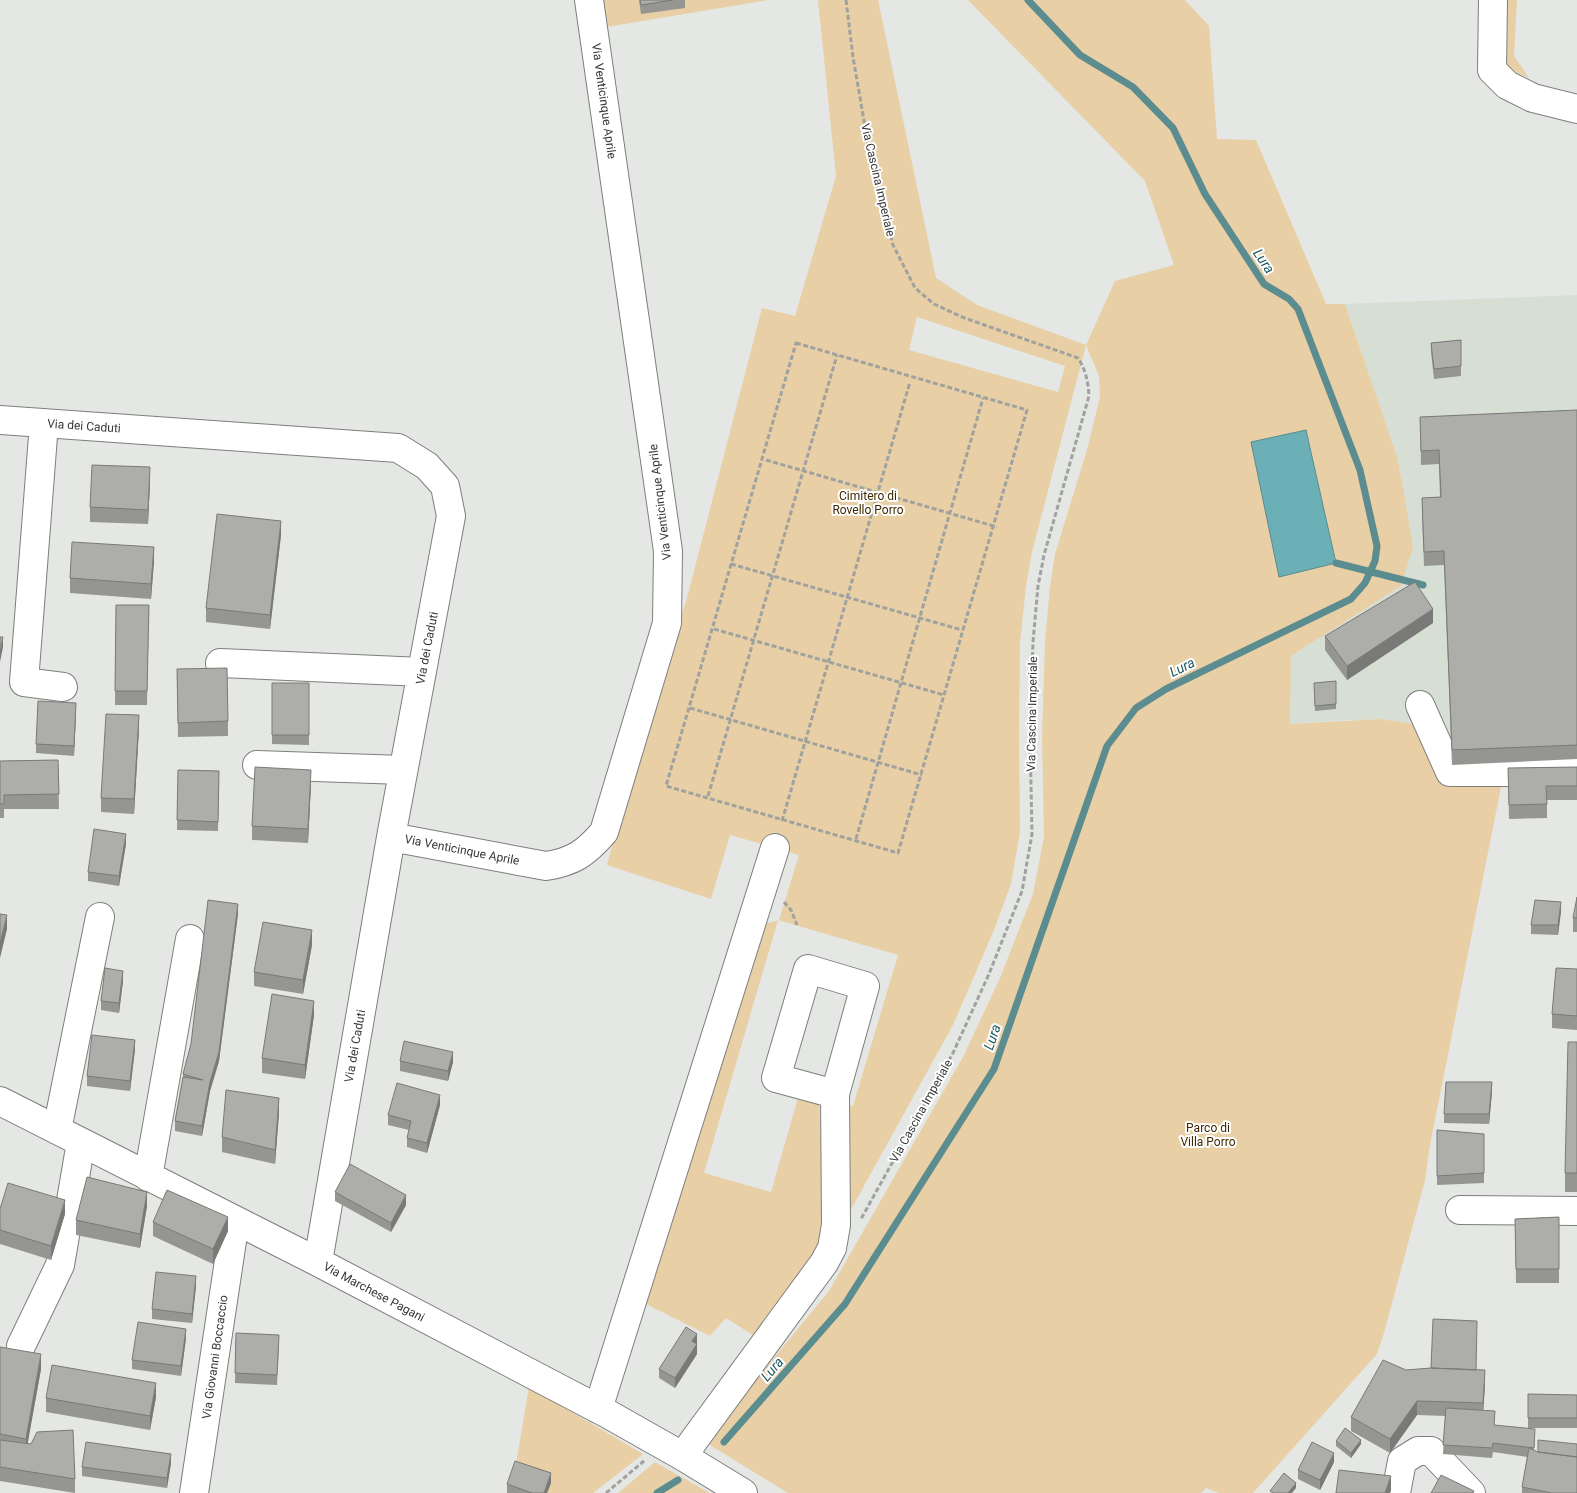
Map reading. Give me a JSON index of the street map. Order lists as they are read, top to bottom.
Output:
{
  "streets": {
    "street": [
      "Via Venticinque Aprile",
      "Via dei Caduti",
      "Via Marchese Pagani",
      "Via Giovanni Boccaccio"
    ],
    "path": ["Via Cascina Imperiale"]
  },
  "crossings": [
    ["Via Venticinque Aprile", "Via dei Caduti"],
    ["Via dei Caduti", "Via Marchese Pagani"],
    ["Via Marchese Pagani", "Via Giovanni Boccaccio"]
  ],
  "water": ["Lura"],
  "parks": ["Cimitero di Rovello Porro", "Parco di Villa Porro"]
}
